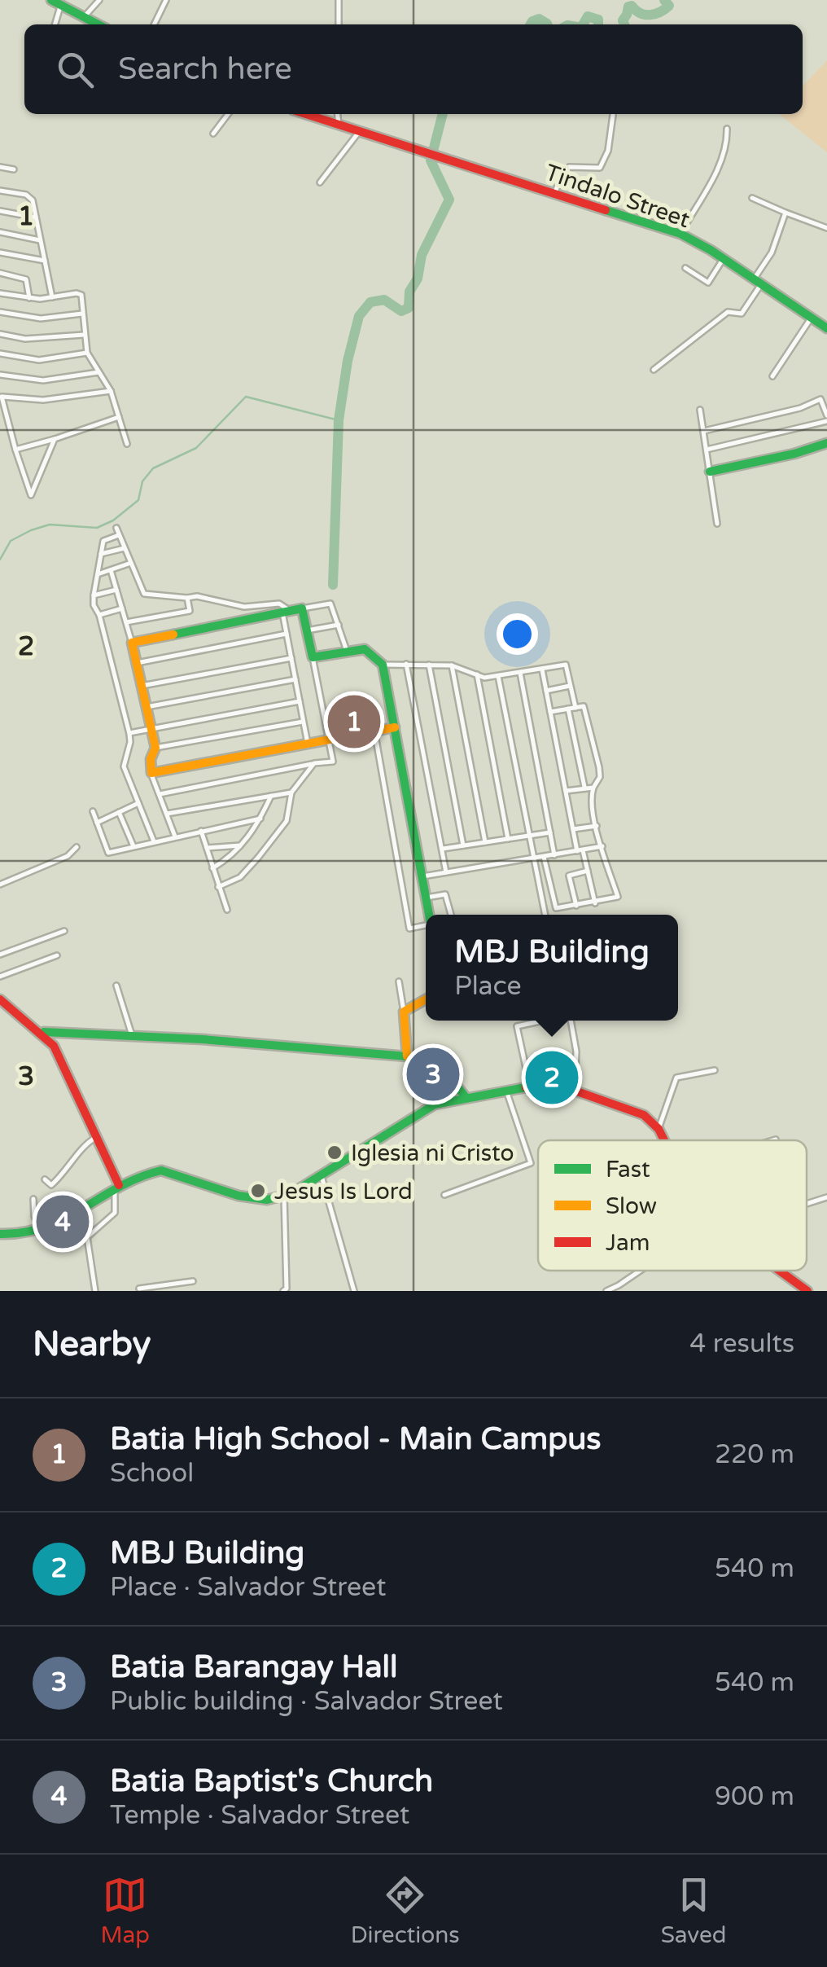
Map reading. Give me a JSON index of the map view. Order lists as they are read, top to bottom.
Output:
{
  "streets": {
    "street": ["Tindalo Street"]
  },
  "places": ["Iglesia ni Cristo", "Jesus Is Lord"],
  "legend": ["Fast", "Slow", "Jam"],
  "page": {
    "search": "Search here",
    "pins": [
      "1",
      "3",
      "2",
      "4"
    ],
    "popup": ["MBJ Building", "Place"],
    "heading": ["Nearby", "4 results"],
    "list": [
      {
        "mark": "1",
        "name": "Batia High School - Main Campus",
        "note": "School",
        "value": "220 m"
      },
      {
        "mark": "2",
        "name": "MBJ Building",
        "note": "Place · Salvador Street",
        "value": "540 m"
      },
      {
        "mark": "3",
        "name": "Batia Barangay Hall",
        "note": "Public building · Salvador Street",
        "value": "540 m"
      },
      {
        "mark": "4",
        "name": "Batia Baptist's Church",
        "note": "Temple · Salvador Street",
        "value": "900 m"
      }
    ],
    "nav": ["Map", "Directions", "Saved"]
  },
  "grid": {
    "rows": ["1", "2", "3"]
  }
}
